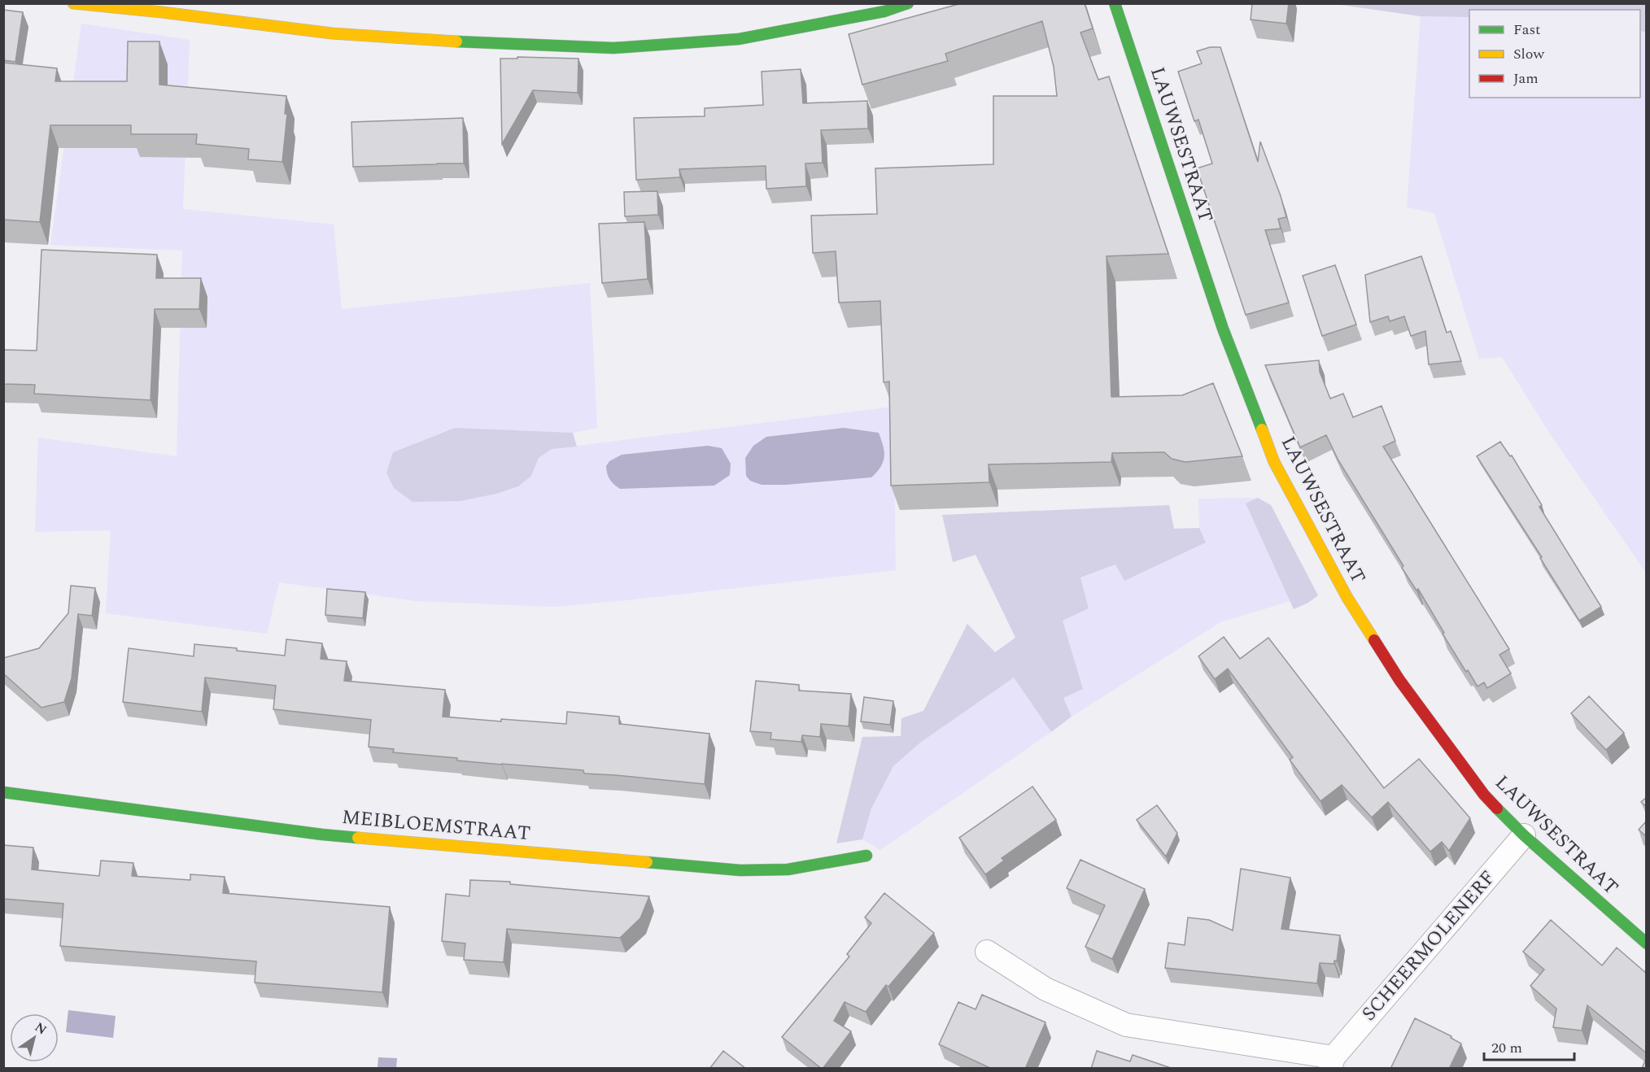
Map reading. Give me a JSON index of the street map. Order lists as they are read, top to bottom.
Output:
{
  "streets": {
    "street": ["LAUWSESTRAAT", "MEIBLOEMSTRAAT", "SCHEERMOLENERF"]
  },
  "crossings": [
    ["LAUWSESTRAAT", "SCHEERMOLENERF"]
  ],
  "legend": ["Fast", "Slow", "Jam"],
  "scale_bar": "20 m",
  "north": "top right"
}
